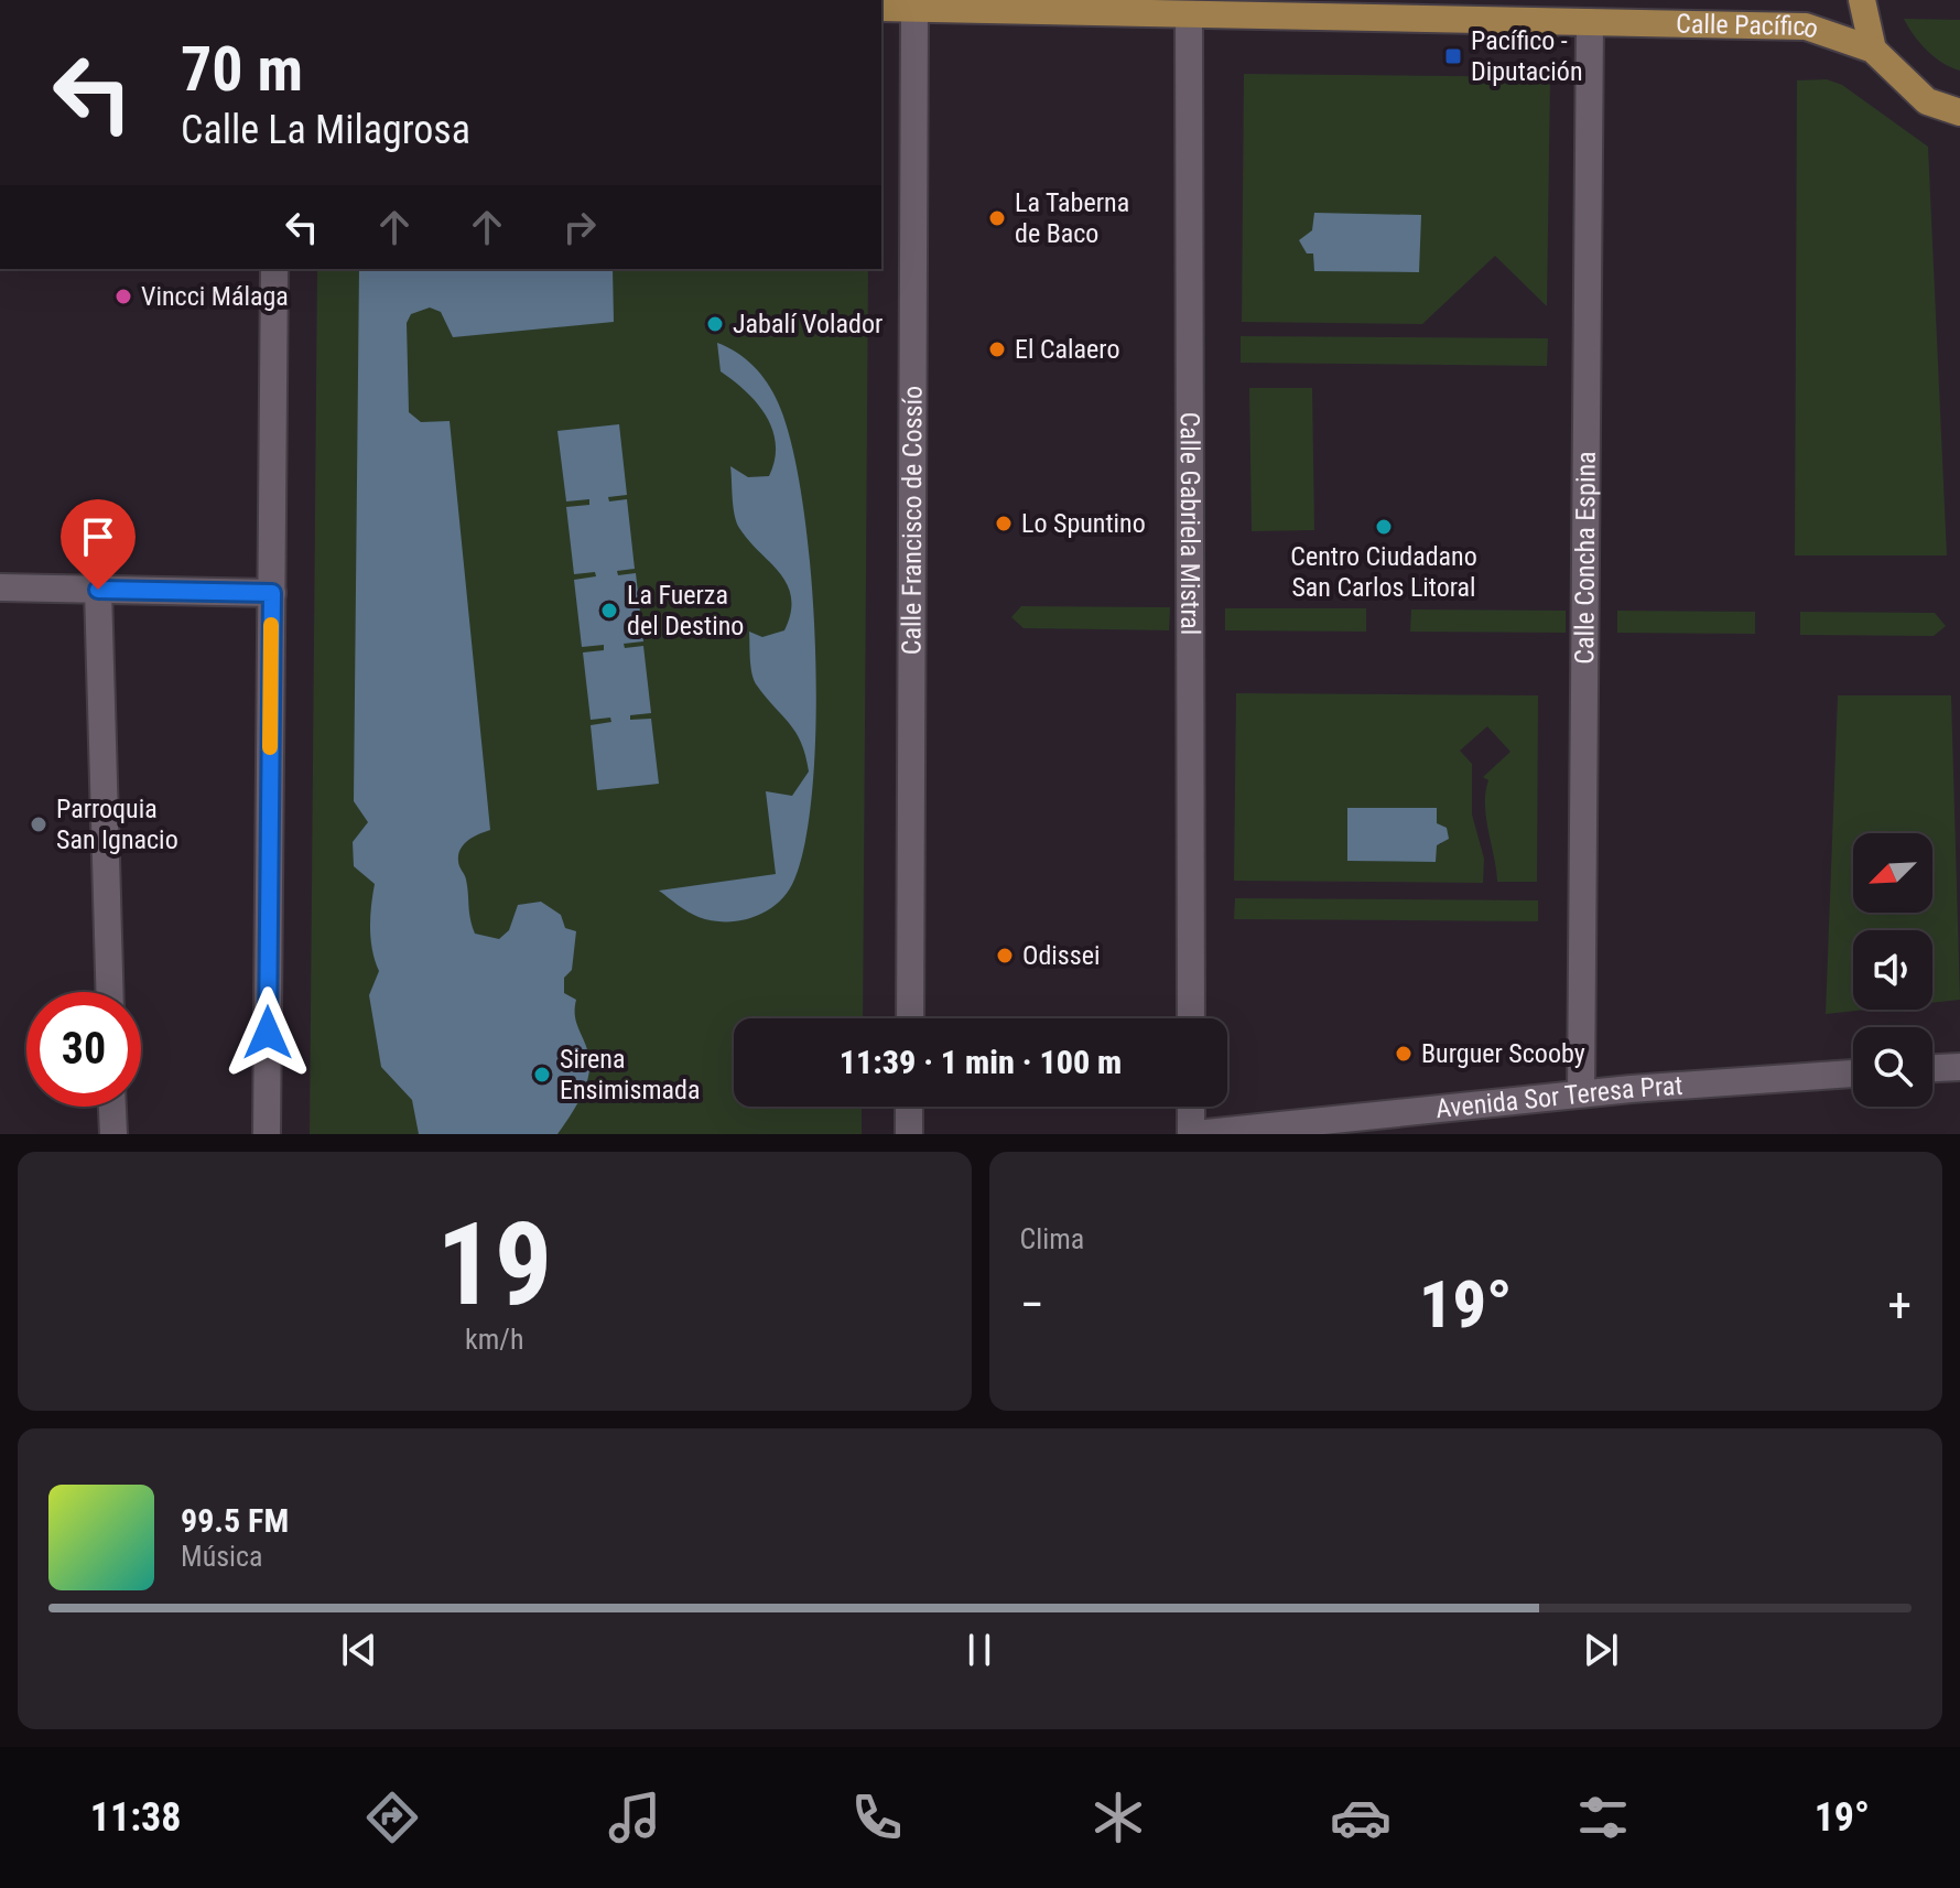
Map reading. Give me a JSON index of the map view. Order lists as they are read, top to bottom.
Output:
{
  "streets": {
    "main road": ["Calle Pacífico"],
    "street": [
      "Calle Francisco de Cossío",
      "Calle Gabriela Mistral",
      "Calle Concha Espina",
      "Avenida Sor Teresa Prat"
    ]
  },
  "crossings": [
    ["Calle Pacífico", "Calle Francisco de Cossío"],
    ["Calle Pacífico", "Calle Gabriela Mistral"],
    ["Calle Pacífico", "Calle Concha Espina"],
    ["Calle Concha Espina", "Avenida Sor Teresa Prat"]
  ],
  "places": {
    "transit": ["Pacífico - Diputación"],
    "other": [
      "La Taberna de Baco",
      "Vincci Málaga",
      "Jabalí Volador",
      "El Calaero",
      "Lo Spuntino",
      "Centro Ciudadano San Carlos Litoral",
      "La Fuerza del Destino",
      "Parroquia San Ignacio",
      "Odissei",
      "Burguer Scooby",
      "Sirena Ensimismada"
    ]
  },
  "north": "bottom left",
  "page": {
    "turn": ["70 m", "Calle La Milagrosa"],
    "limit": "30",
    "trip": "11:39 · 1 min · 100 m",
    "tile": [
      ["19", "km/h"],
      "Clima"
    ],
    "heat": ["−", "19°", "+"],
    "song": ["99.5 FM", "Música"],
    "tabs": ["11:38", "19°"]
  }
}
